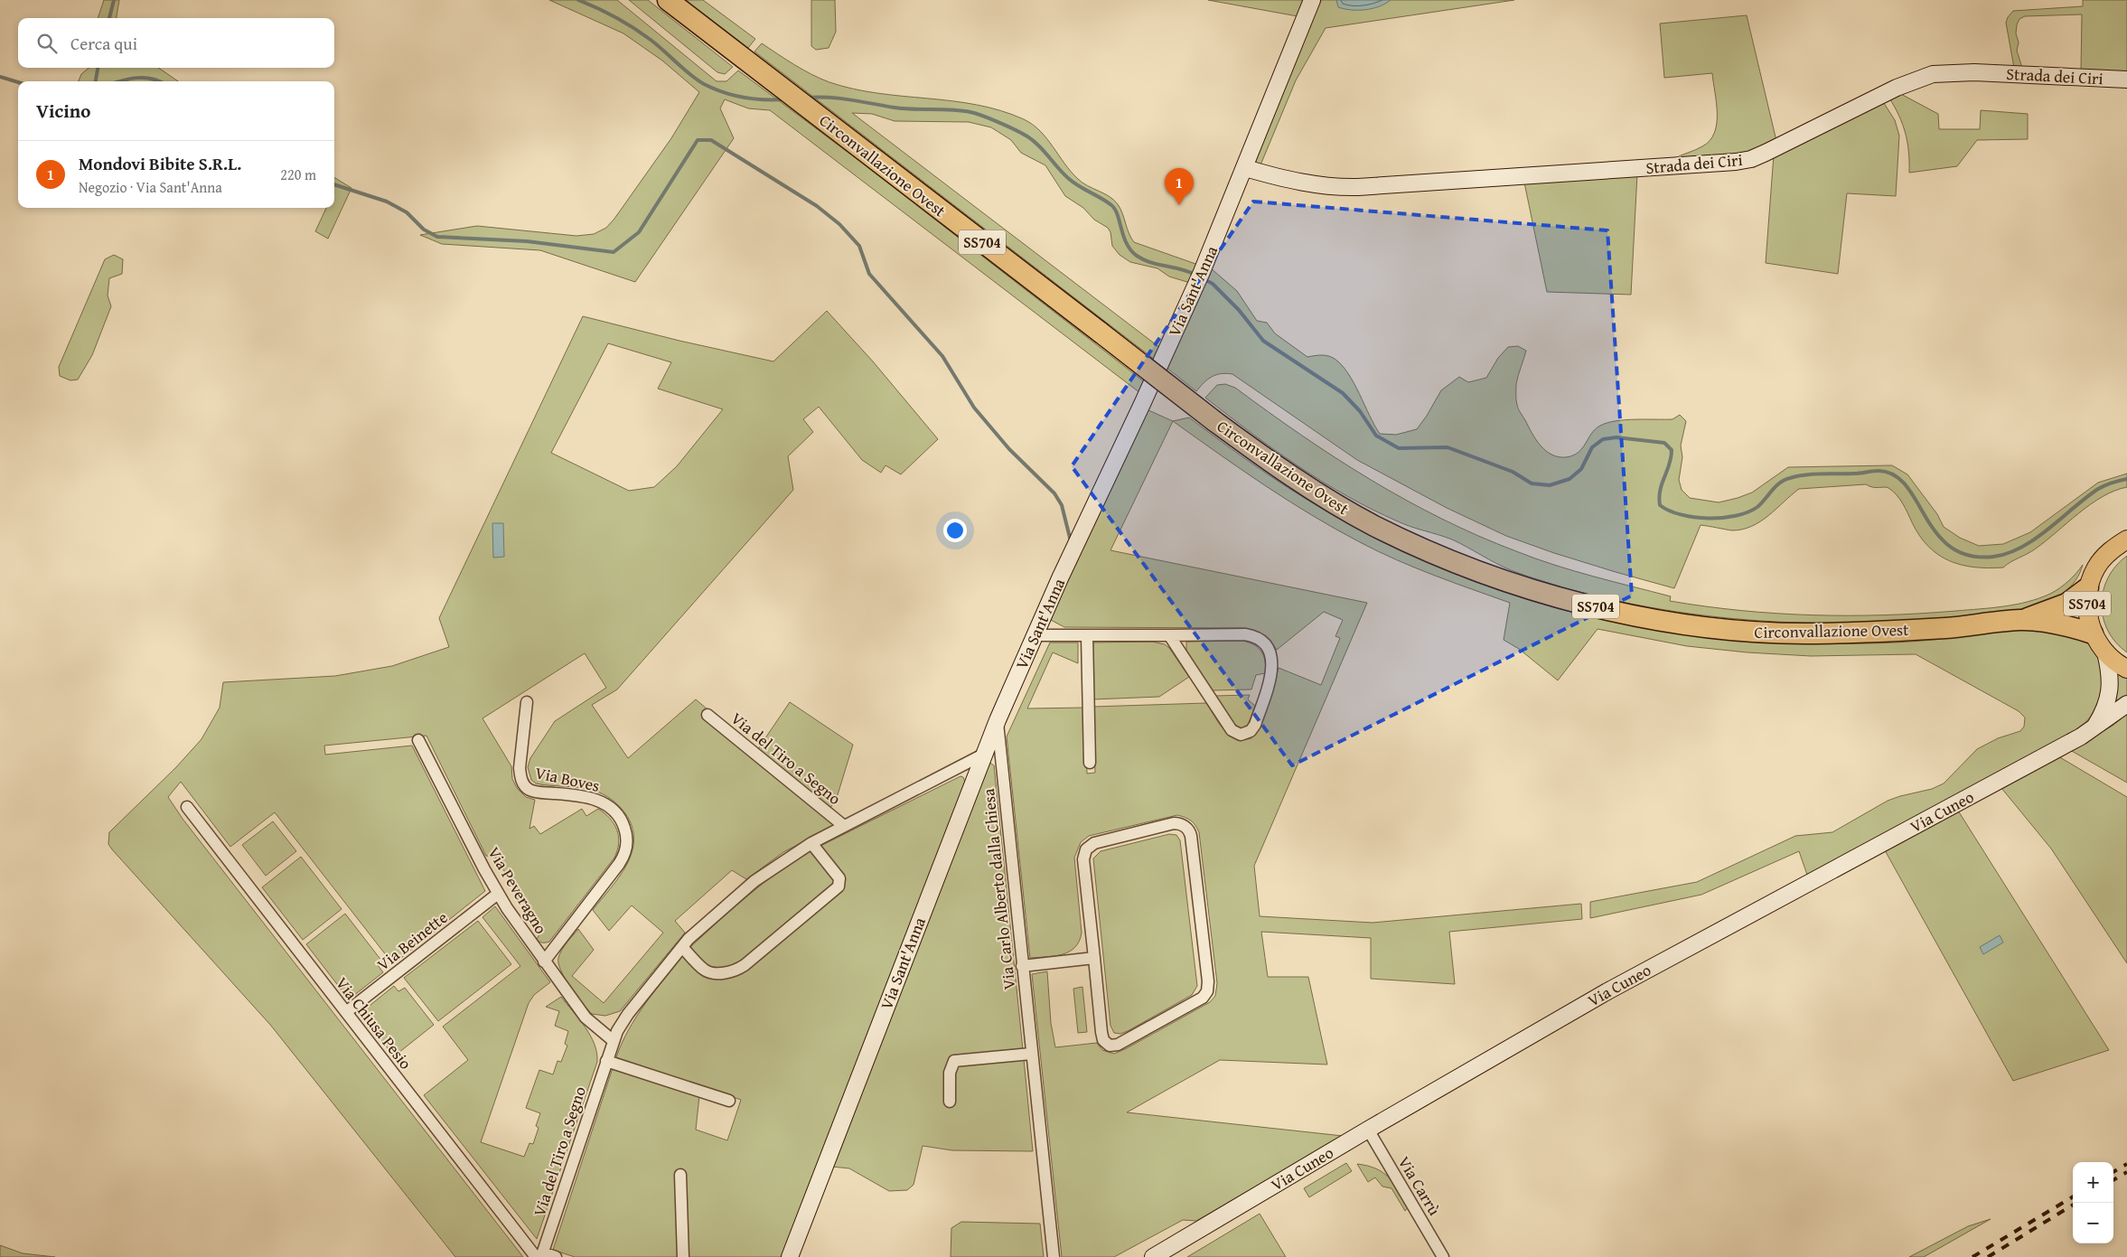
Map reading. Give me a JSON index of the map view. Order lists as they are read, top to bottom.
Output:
{
  "streets": {
    "highway": ["Circonvallazione Ovest", "SS704"],
    "street": [
      "Strada dei Ciri",
      "Via Sant'Anna",
      "Via del Tiro a Segno",
      "Via Boves",
      "Via Cuneo",
      "Via Carlo Alberto dalla Chiesa",
      "Via Peveragno",
      "Via Beinette",
      "Via Chiusa Pesio",
      "Via Carrù"
    ]
  },
  "crossings": [
    ["Strada dei Ciri", "Via Sant'Anna"],
    ["Circonvallazione Ovest", "SS704"],
    ["Via Sant'Anna", "Via del Tiro a Segno"],
    ["Via Sant'Anna", "Via Carlo Alberto dalla Chiesa"],
    ["Via del Tiro a Segno", "Via Peveragno"],
    ["Via del Tiro a Segno", "Via Chiusa Pesio"],
    ["Via Boves", "Via Peveragno"],
    ["Via Cuneo", "Via Carrù"],
    ["Via Peveragno", "Via Beinette"],
    ["Via Beinette", "Via Chiusa Pesio"]
  ],
  "page": {
    "search": "Cerca qui",
    "heading": "Vicino",
    "list": [
      {
        "mark": "1",
        "name": "Mondovi Bibite S.R.L.",
        "note": "Negozio · Via Sant'Anna",
        "value": "220 m"
      }
    ],
    "pins": "1",
    "map_buttons": ["+", "−"]
  }
}
